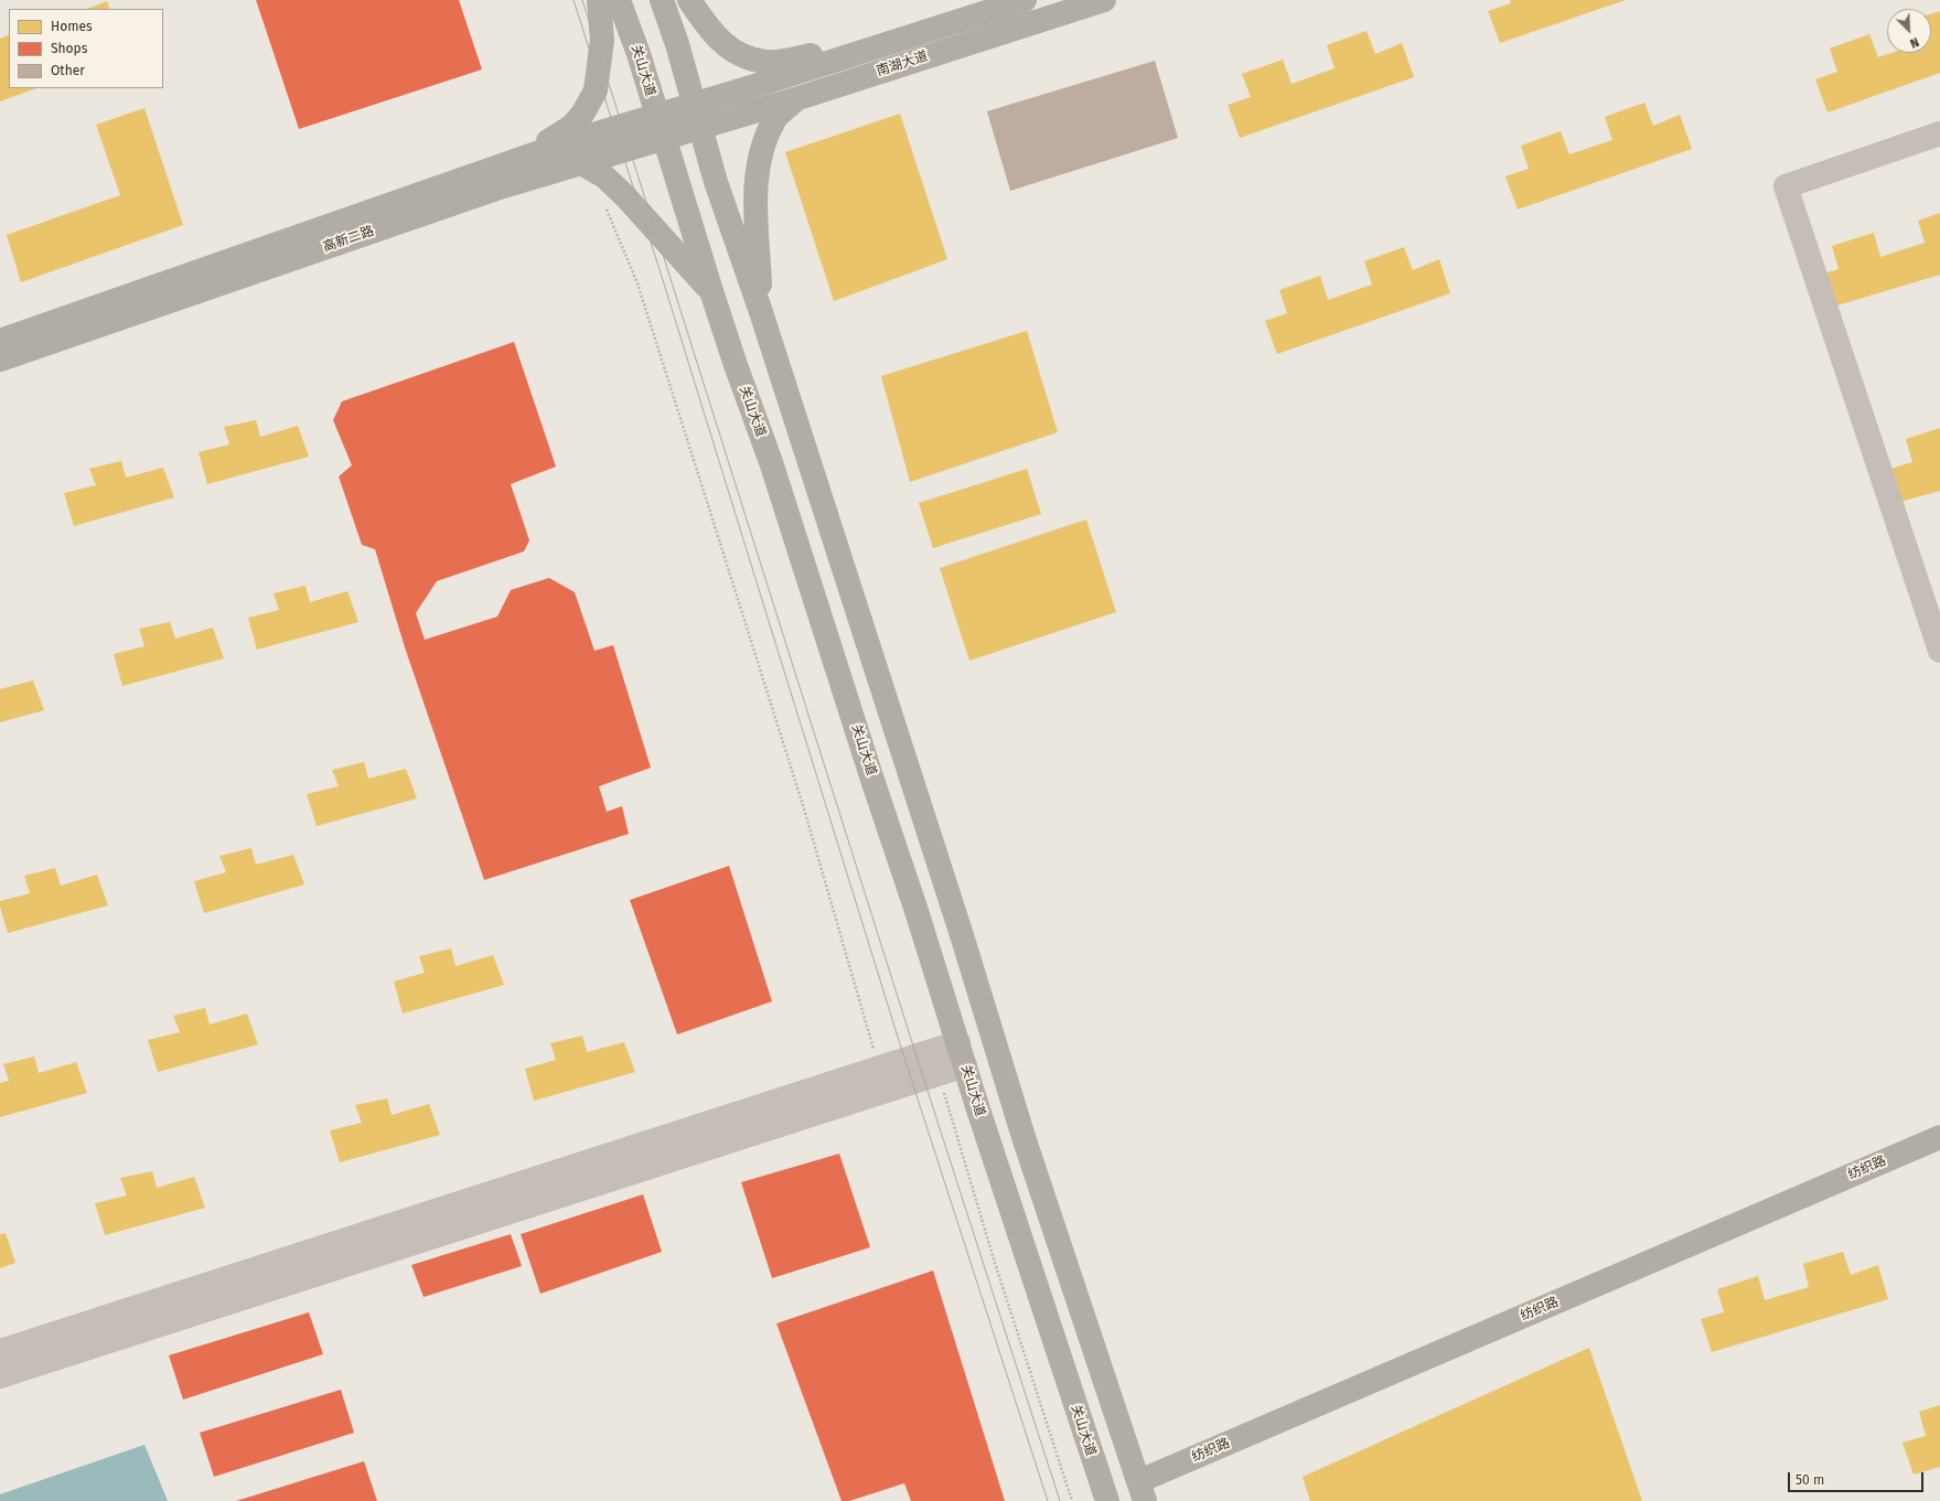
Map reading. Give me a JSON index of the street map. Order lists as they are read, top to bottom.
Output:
{
  "streets": {
    "main road": [
      "南湖大道",
      "关山大道",
      "高新二路",
      "纺织路"
    ]
  },
  "crossings": [
    ["南湖大道", "关山大道"],
    ["南湖大道", "高新二路"],
    ["关山大道", "高新二路"]
  ],
  "legend": ["Homes", "Shops", "Other"],
  "scale_bar": "50 m",
  "north": "bottom right"
}
